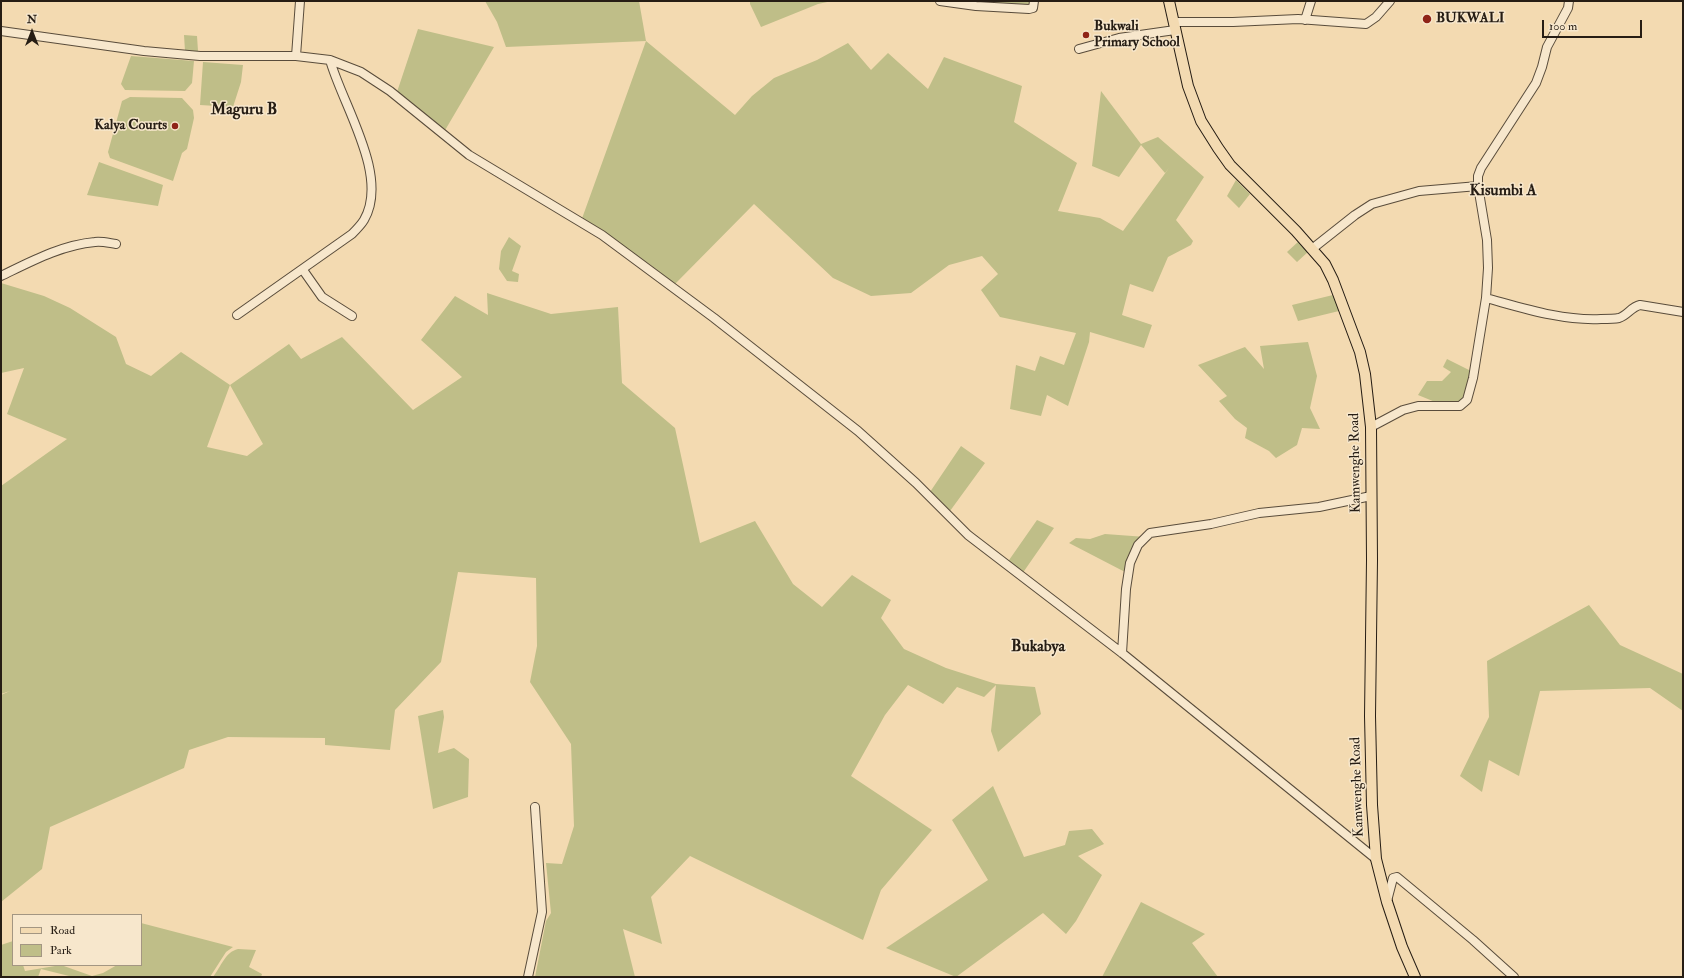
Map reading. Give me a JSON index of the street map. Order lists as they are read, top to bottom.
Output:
{
  "streets": {
    "main road": ["Kamwenghe Road"]
  },
  "districts": ["Maguru B", "Kisumbi A", "Bukabya"],
  "places": ["BUKWALI", "Bukwali Primary School", "Kalya Courts"],
  "legend": ["Road", "Park"],
  "scale_bar": "100 m",
  "north": "top"
}
